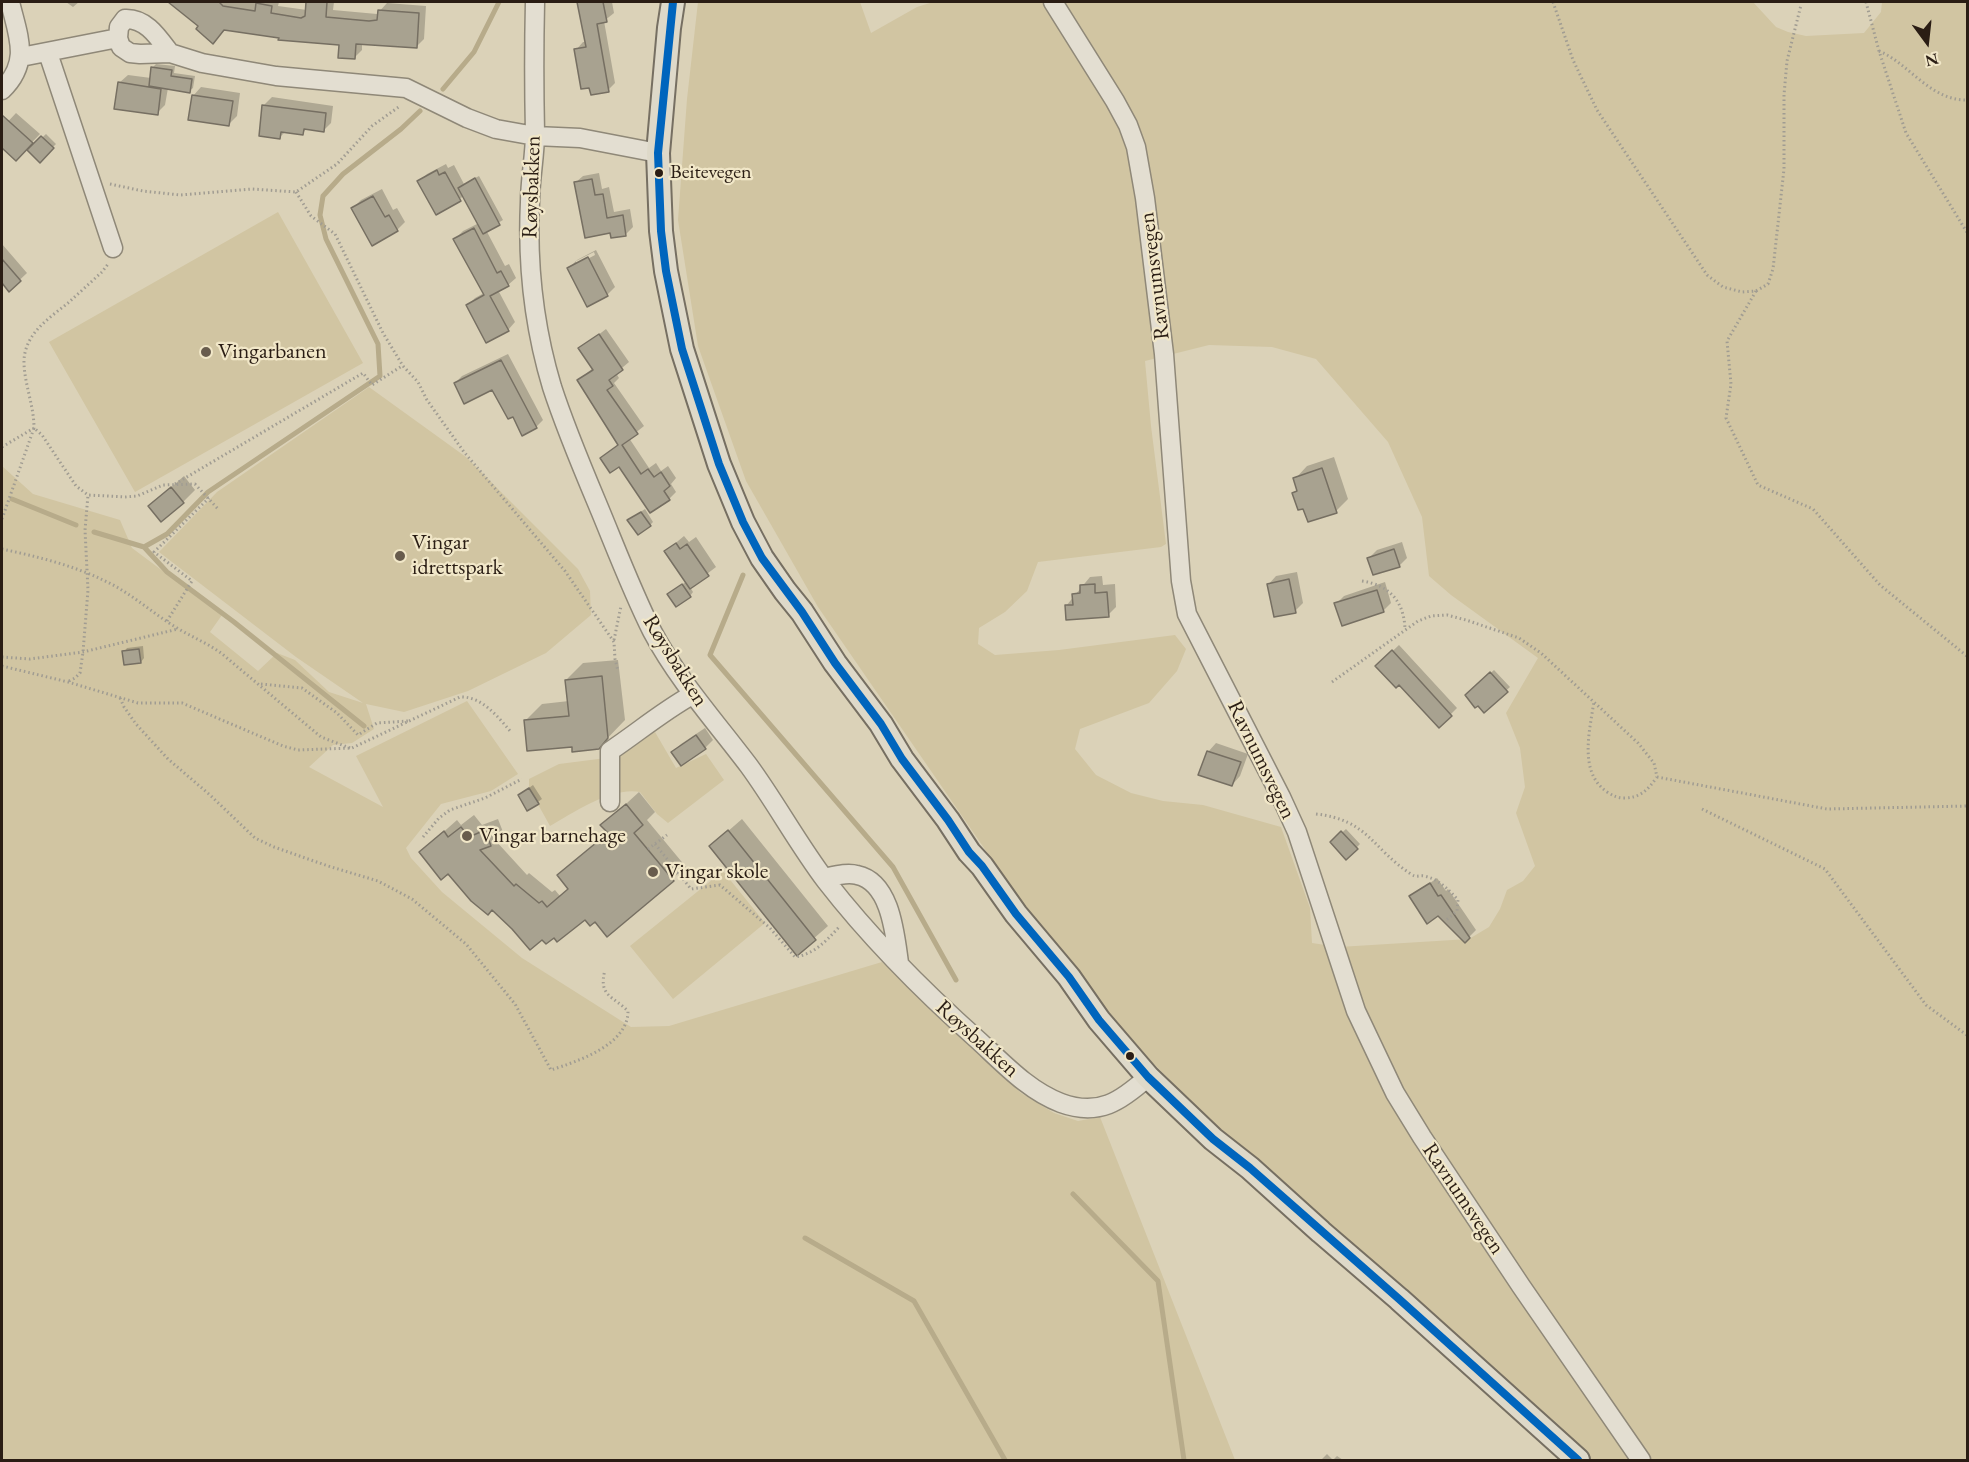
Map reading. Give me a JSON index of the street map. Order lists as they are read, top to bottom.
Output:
{
  "streets": {
    "street": ["Røysbakken", "Ravnumsvegen"]
  },
  "places": [
    "Beitevegen",
    "Vingarbanen",
    "Vingar idrettspark",
    "Vingar barnehage",
    "Vingar skole"
  ],
  "north": "bottom"
}
